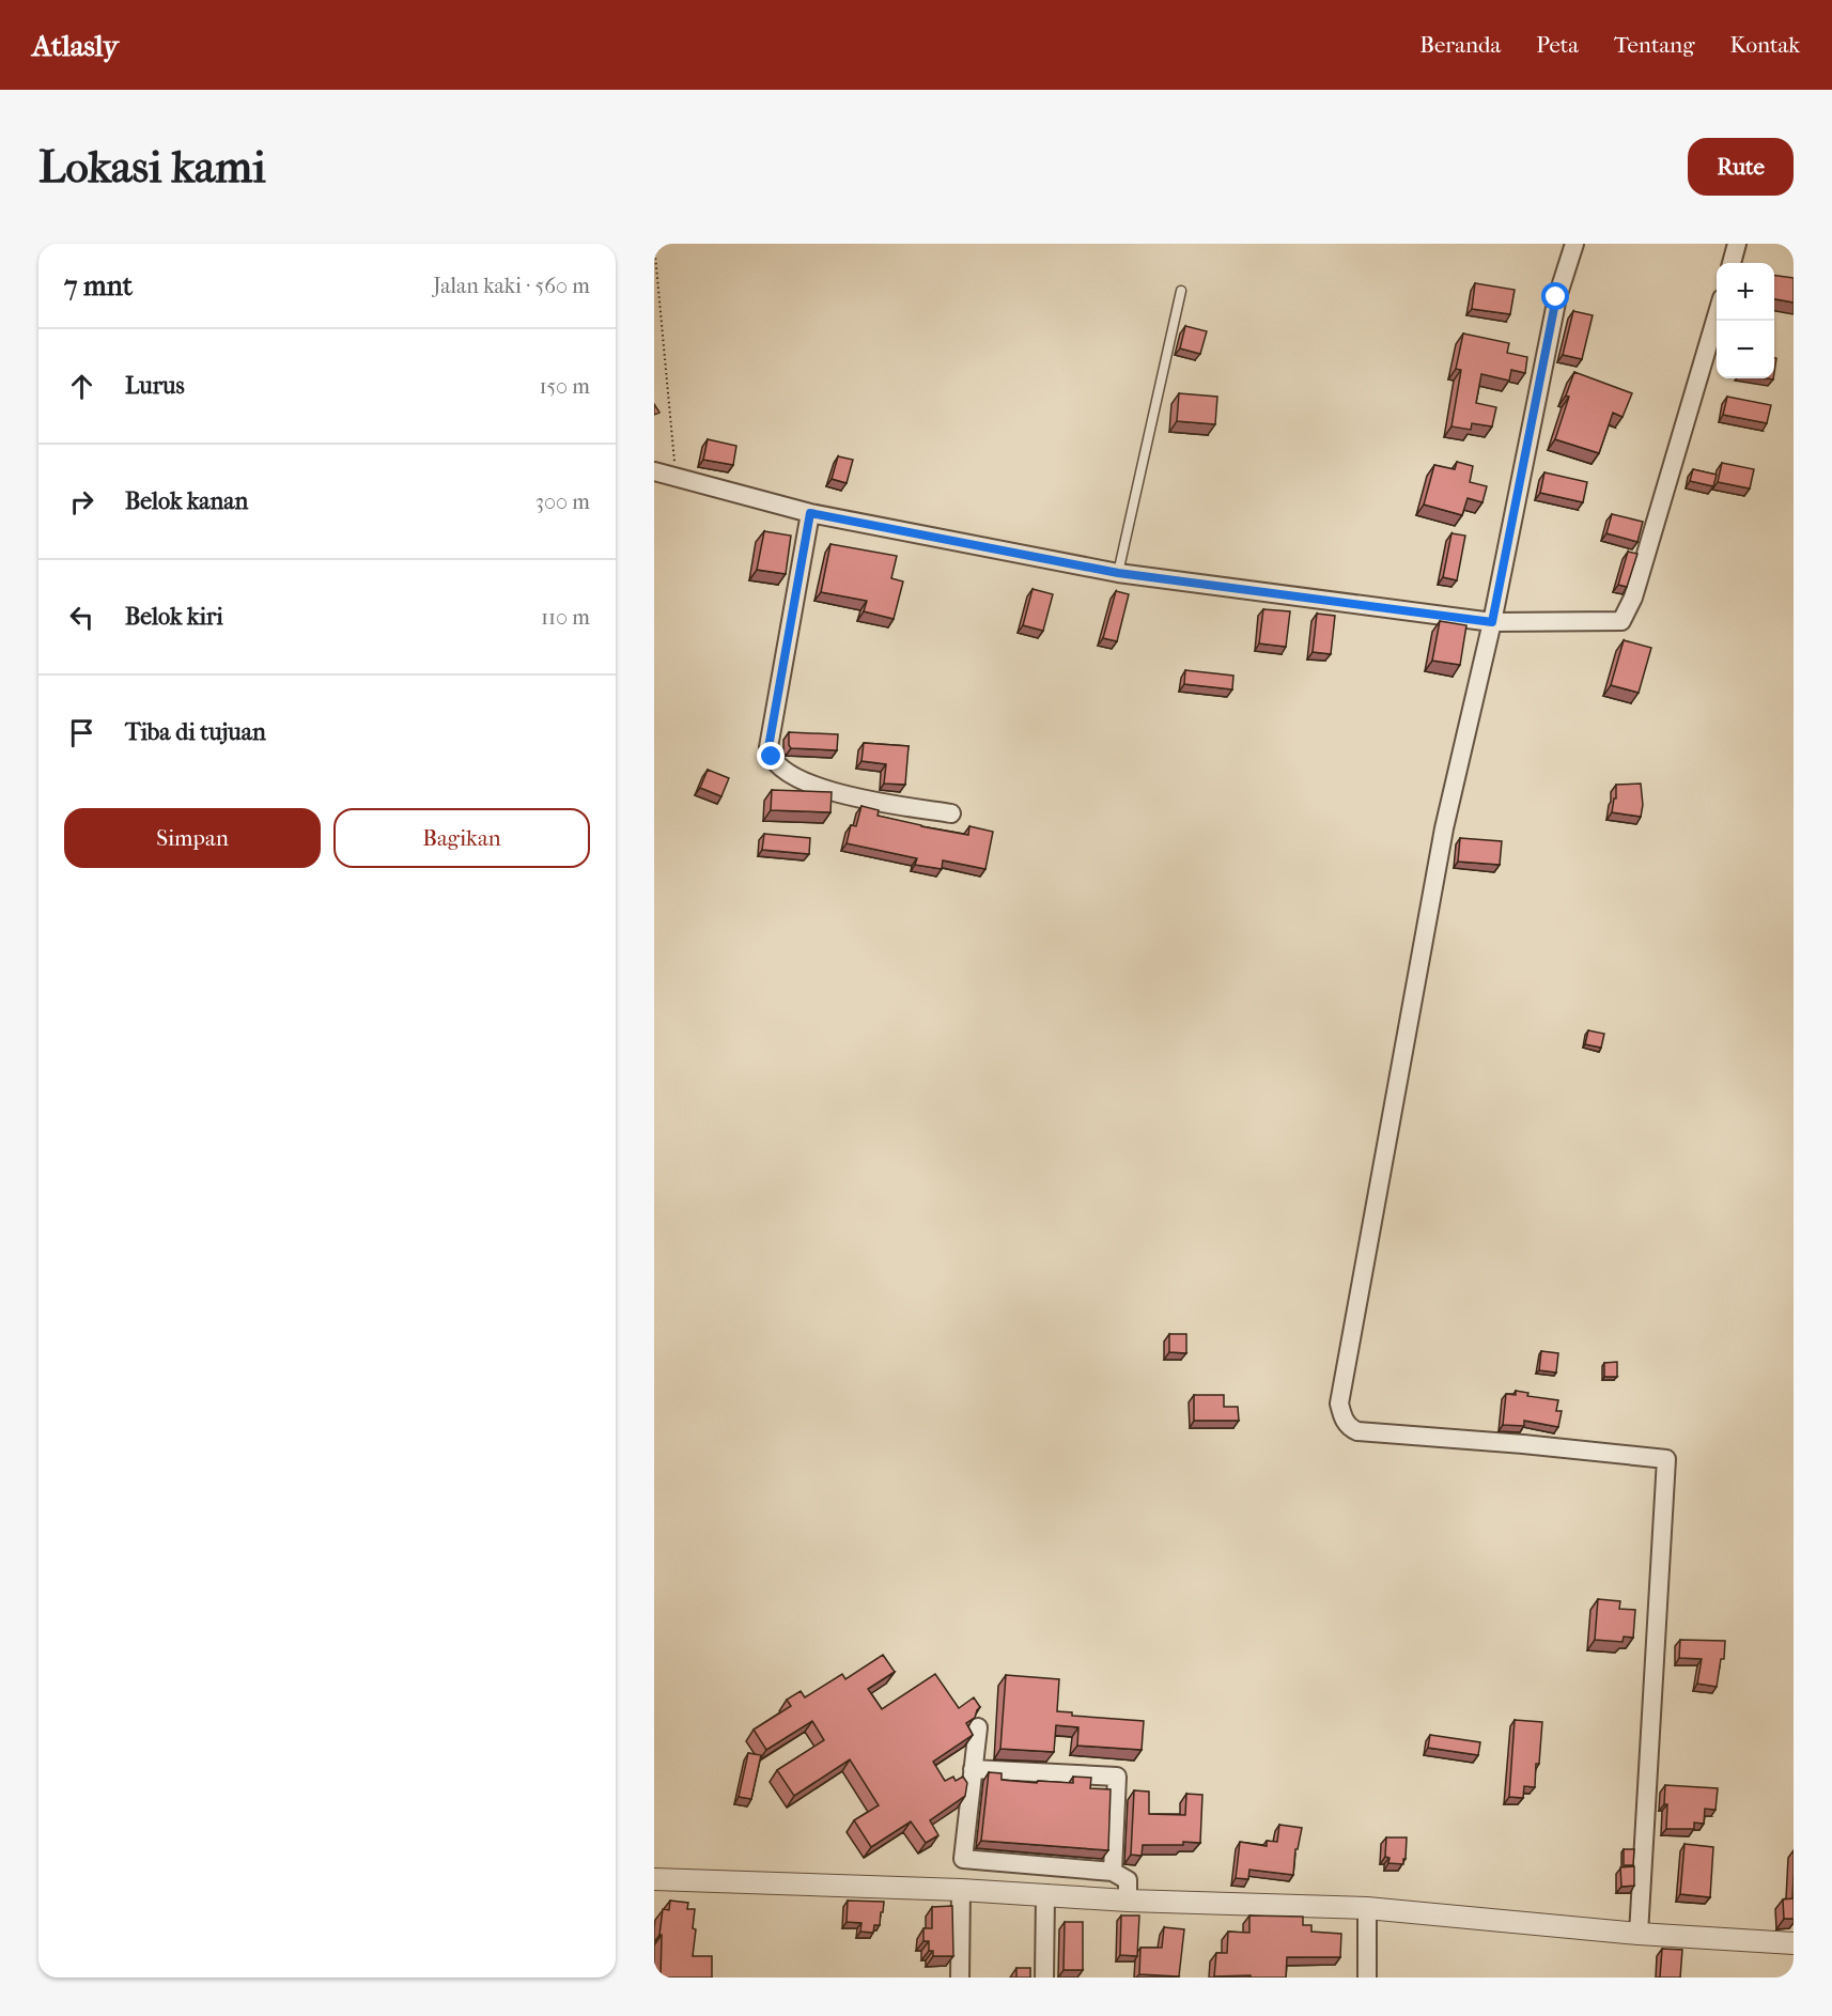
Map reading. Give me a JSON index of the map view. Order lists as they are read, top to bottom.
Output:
{
  "page": {
    "header": "Atlasly",
    "nav": [
      "Beranda",
      "Peta",
      "Tentang",
      "Kontak"
    ],
    "buttons": [
      "Rute",
      ["Simpan", "Bagikan"]
    ],
    "title": "Lokasi kami",
    "heading": ["7 mnt", "Jalan kaki · 560 m"],
    "map_buttons": ["+", "−"],
    "list": [
      ["Lurus", "150 m"],
      ["Belok kanan", "300 m"],
      ["Belok kiri", "110 m"],
      "Tiba di tujuan"
    ]
  }
}
